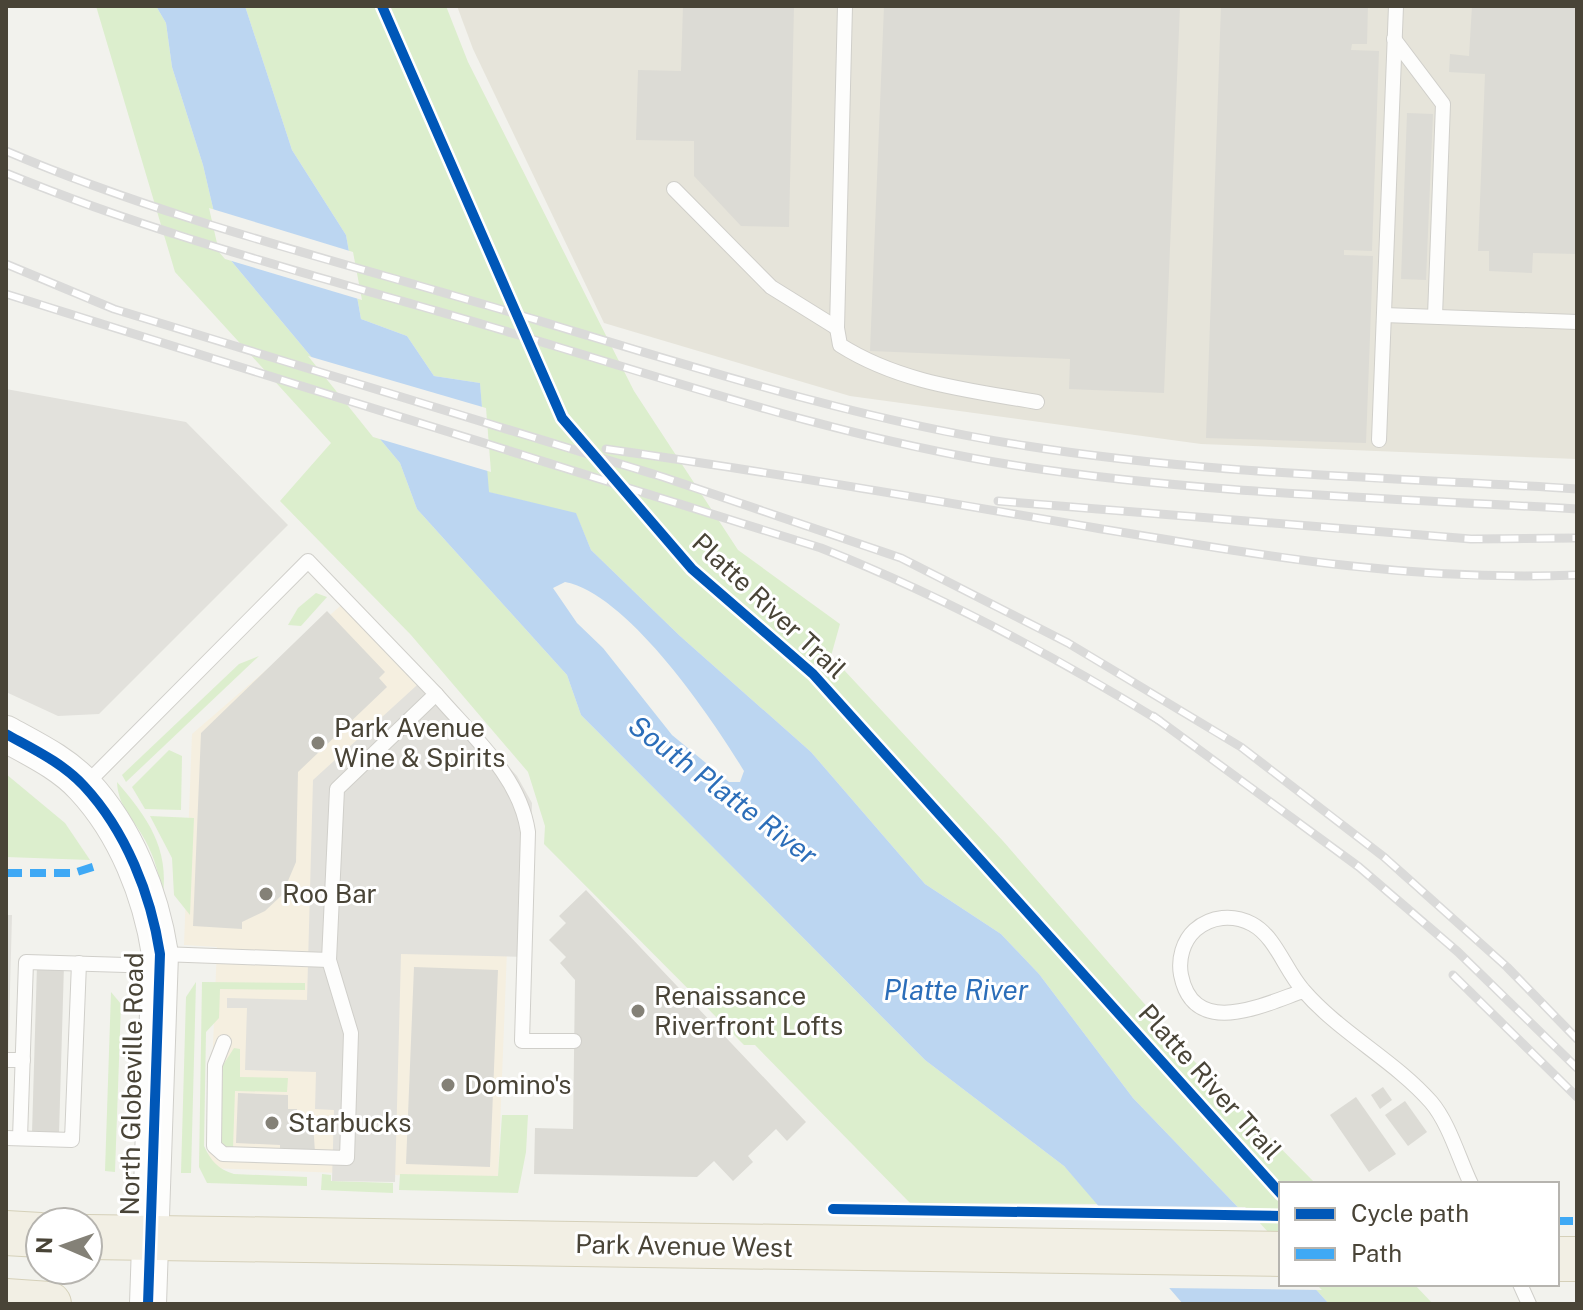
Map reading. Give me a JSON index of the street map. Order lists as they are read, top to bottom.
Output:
{
  "streets": {
    "main road": ["Park Avenue West"],
    "street": ["North Globeville Road"],
    "cycle path": ["Platte River Trail"]
  },
  "crossings": [
    ["North Globeville Road", "Park Avenue West"]
  ],
  "water": ["South Platte River", "Platte River"],
  "places": [
    "Park Avenue Wine & Spirits",
    "Roo Bar",
    "Renaissance Riverfront Lofts",
    "Domino's",
    "Starbucks"
  ],
  "legend": ["Cycle path", "Path"],
  "north": "left"
}
